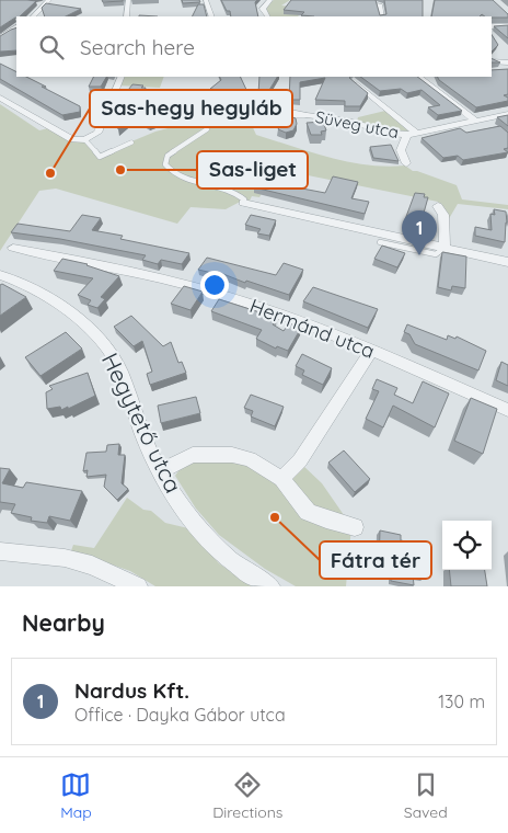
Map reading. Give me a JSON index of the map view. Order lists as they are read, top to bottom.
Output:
{
  "streets": {
    "street": ["Süveg utca", "Hermánd utca", "Hegytető utca"]
  },
  "places": ["Sas-liget", "Sas-hegy hegyláb", "Fátra tér"],
  "page": {
    "search": "Search here",
    "pins": "1",
    "heading": "Nearby",
    "list": [
      {
        "mark": "1",
        "name": "Nardus Kft.",
        "note": "Office · Dayka Gábor utca",
        "value": "130 m"
      }
    ],
    "nav": ["Map", "Directions", "Saved"]
  }
}
